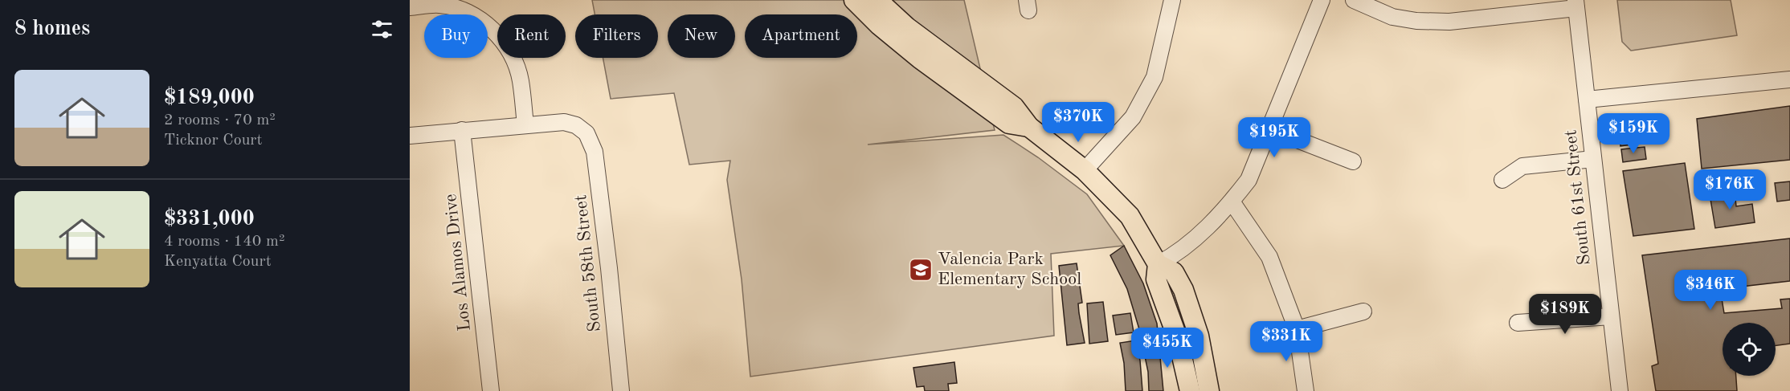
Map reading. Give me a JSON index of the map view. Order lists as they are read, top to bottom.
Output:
{
  "streets": {
    "street": ["South 61st Street", "Los Alamos Drive", "South 58th Street"]
  },
  "places": {
    "school or university": ["Valencia Park Elementary School"]
  },
  "page": {
    "heading": "8 homes",
    "chip": [
      "Buy",
      "Rent",
      "Filters",
      "New",
      "Apartment"
    ],
    "list": [
      {
        "name": "$189,000",
        "note": "2 rooms · 70 m² · Ticknor Court"
      },
      {
        "name": "$331,000",
        "note": "4 rooms · 140 m² · Kenyatta Court"
      }
    ],
    "price": [
      "$370K",
      "$159K",
      "$195K",
      "$176K",
      "$346K",
      "$189K",
      "$331K",
      "$455K"
    ]
  }
}
